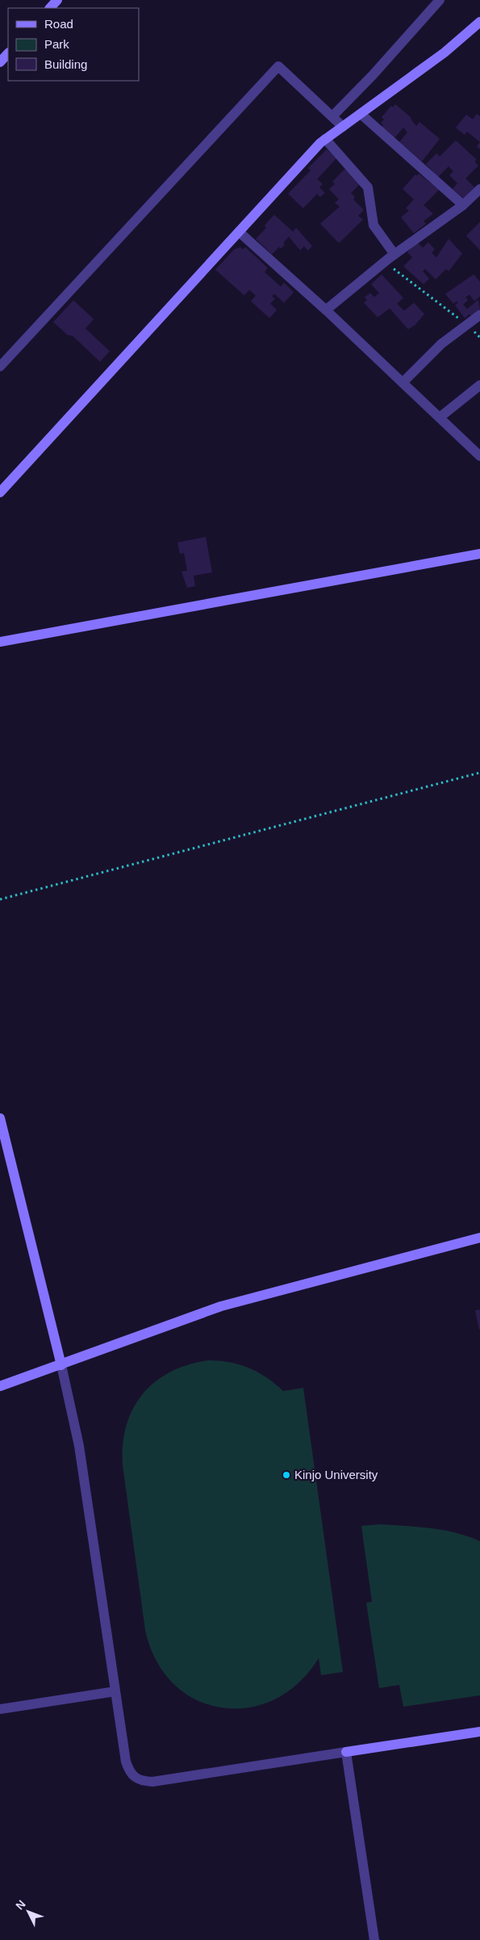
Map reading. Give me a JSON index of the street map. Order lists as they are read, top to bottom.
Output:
{
  "places": ["Kinjo University"],
  "legend": ["Road", "Park", "Building"],
  "north": "top left"
}
